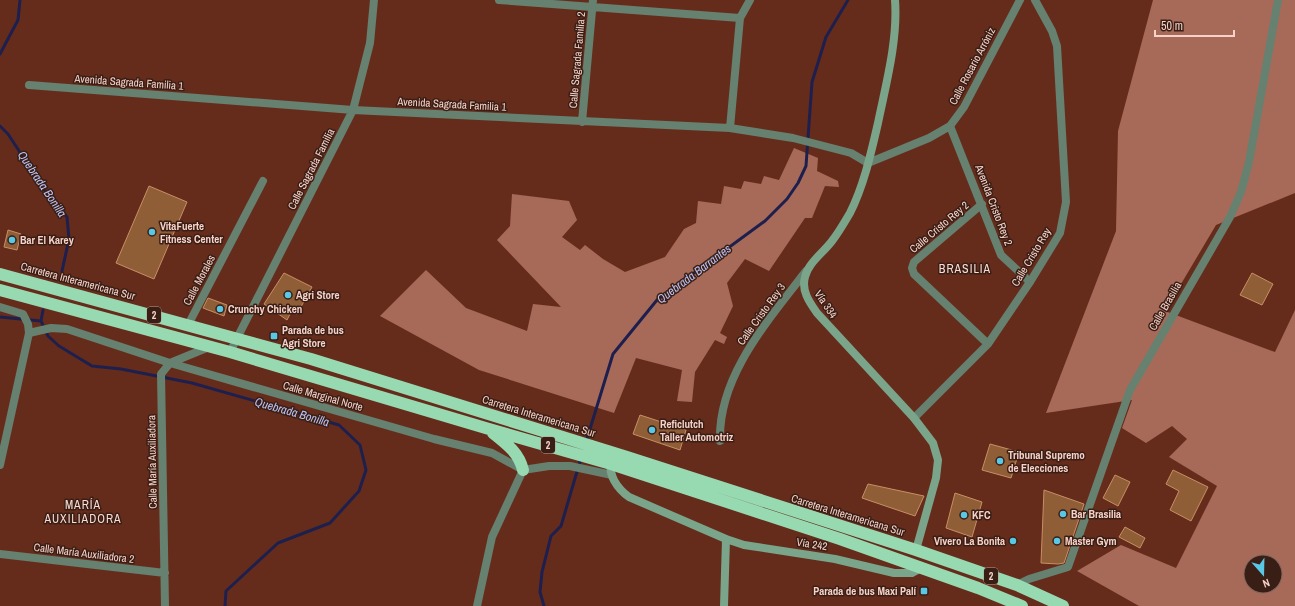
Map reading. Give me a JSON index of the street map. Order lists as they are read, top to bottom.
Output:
{
  "streets": {
    "highway": ["Carretera Interamericana Sur", "2"],
    "street": [
      "Calle Sagrada Familia 2",
      "Calle Rosario Arróniz",
      "Avenida Sagrada Familia 1",
      "Calle Sagrada Familia",
      "Avenida Cristo Rey 2",
      "Calle Cristo Rey 2",
      "Calle Cristo Rey",
      "Calle Morales",
      "Vía 334",
      "Calle Brasilia",
      "Calle Cristo Rey 3",
      "Calle Marginal Norte",
      "Calle María Auxiliadora",
      "Vía 242",
      "Calle María Auxiliadora 2"
    ]
  },
  "crossings": [
    ["Calle Sagrada Familia 2", "Avenida Sagrada Familia 1"],
    ["Calle Rosario Arróniz", "Avenida Sagrada Familia 1"],
    ["Calle Rosario Arróniz", "Avenida Cristo Rey 2"],
    ["Avenida Sagrada Familia 1", "Calle Sagrada Familia"],
    ["Calle Sagrada Familia", "Carretera Interamericana Sur"],
    ["Calle Sagrada Familia", "2"],
    ["Avenida Cristo Rey 2", "Calle Cristo Rey 2"],
    ["Avenida Cristo Rey 2", "Calle Cristo Rey"],
    ["Calle Cristo Rey 2", "Calle Cristo Rey"],
    ["Calle Cristo Rey", "Vía 334"],
    ["Calle Morales", "Carretera Interamericana Sur"],
    ["Carretera Interamericana Sur", "Vía 334"],
    ["Carretera Interamericana Sur", "Calle Brasilia"],
    ["Vía 334", "Calle Cristo Rey 3"],
    ["2", "Vía 242"],
    ["Calle Marginal Norte", "Calle María Auxiliadora"],
    ["Calle María Auxiliadora", "Calle María Auxiliadora 2"]
  ],
  "districts": ["BRASILIA", "MARÍA AUXILIADORA"],
  "water": ["Quebrada Bonilla", "Quebrada Barrantes"],
  "places": {
    "other": [
      "VitaFuerte Fitness Center",
      "Bar El Karey",
      "Agri Store",
      "Crunchy Chicken",
      "Reficlutch Taller Automotriz",
      "Tribunal Supremo de Elecciones",
      "Bar Brasilia",
      "KFC",
      "Vivero La Bonita",
      "Master Gym"
    ],
    "transit": ["Parada de bus Agri Store", "Parada de bus Maxi Palí"]
  },
  "scale_bar": "50 m",
  "north": "bottom"
}
